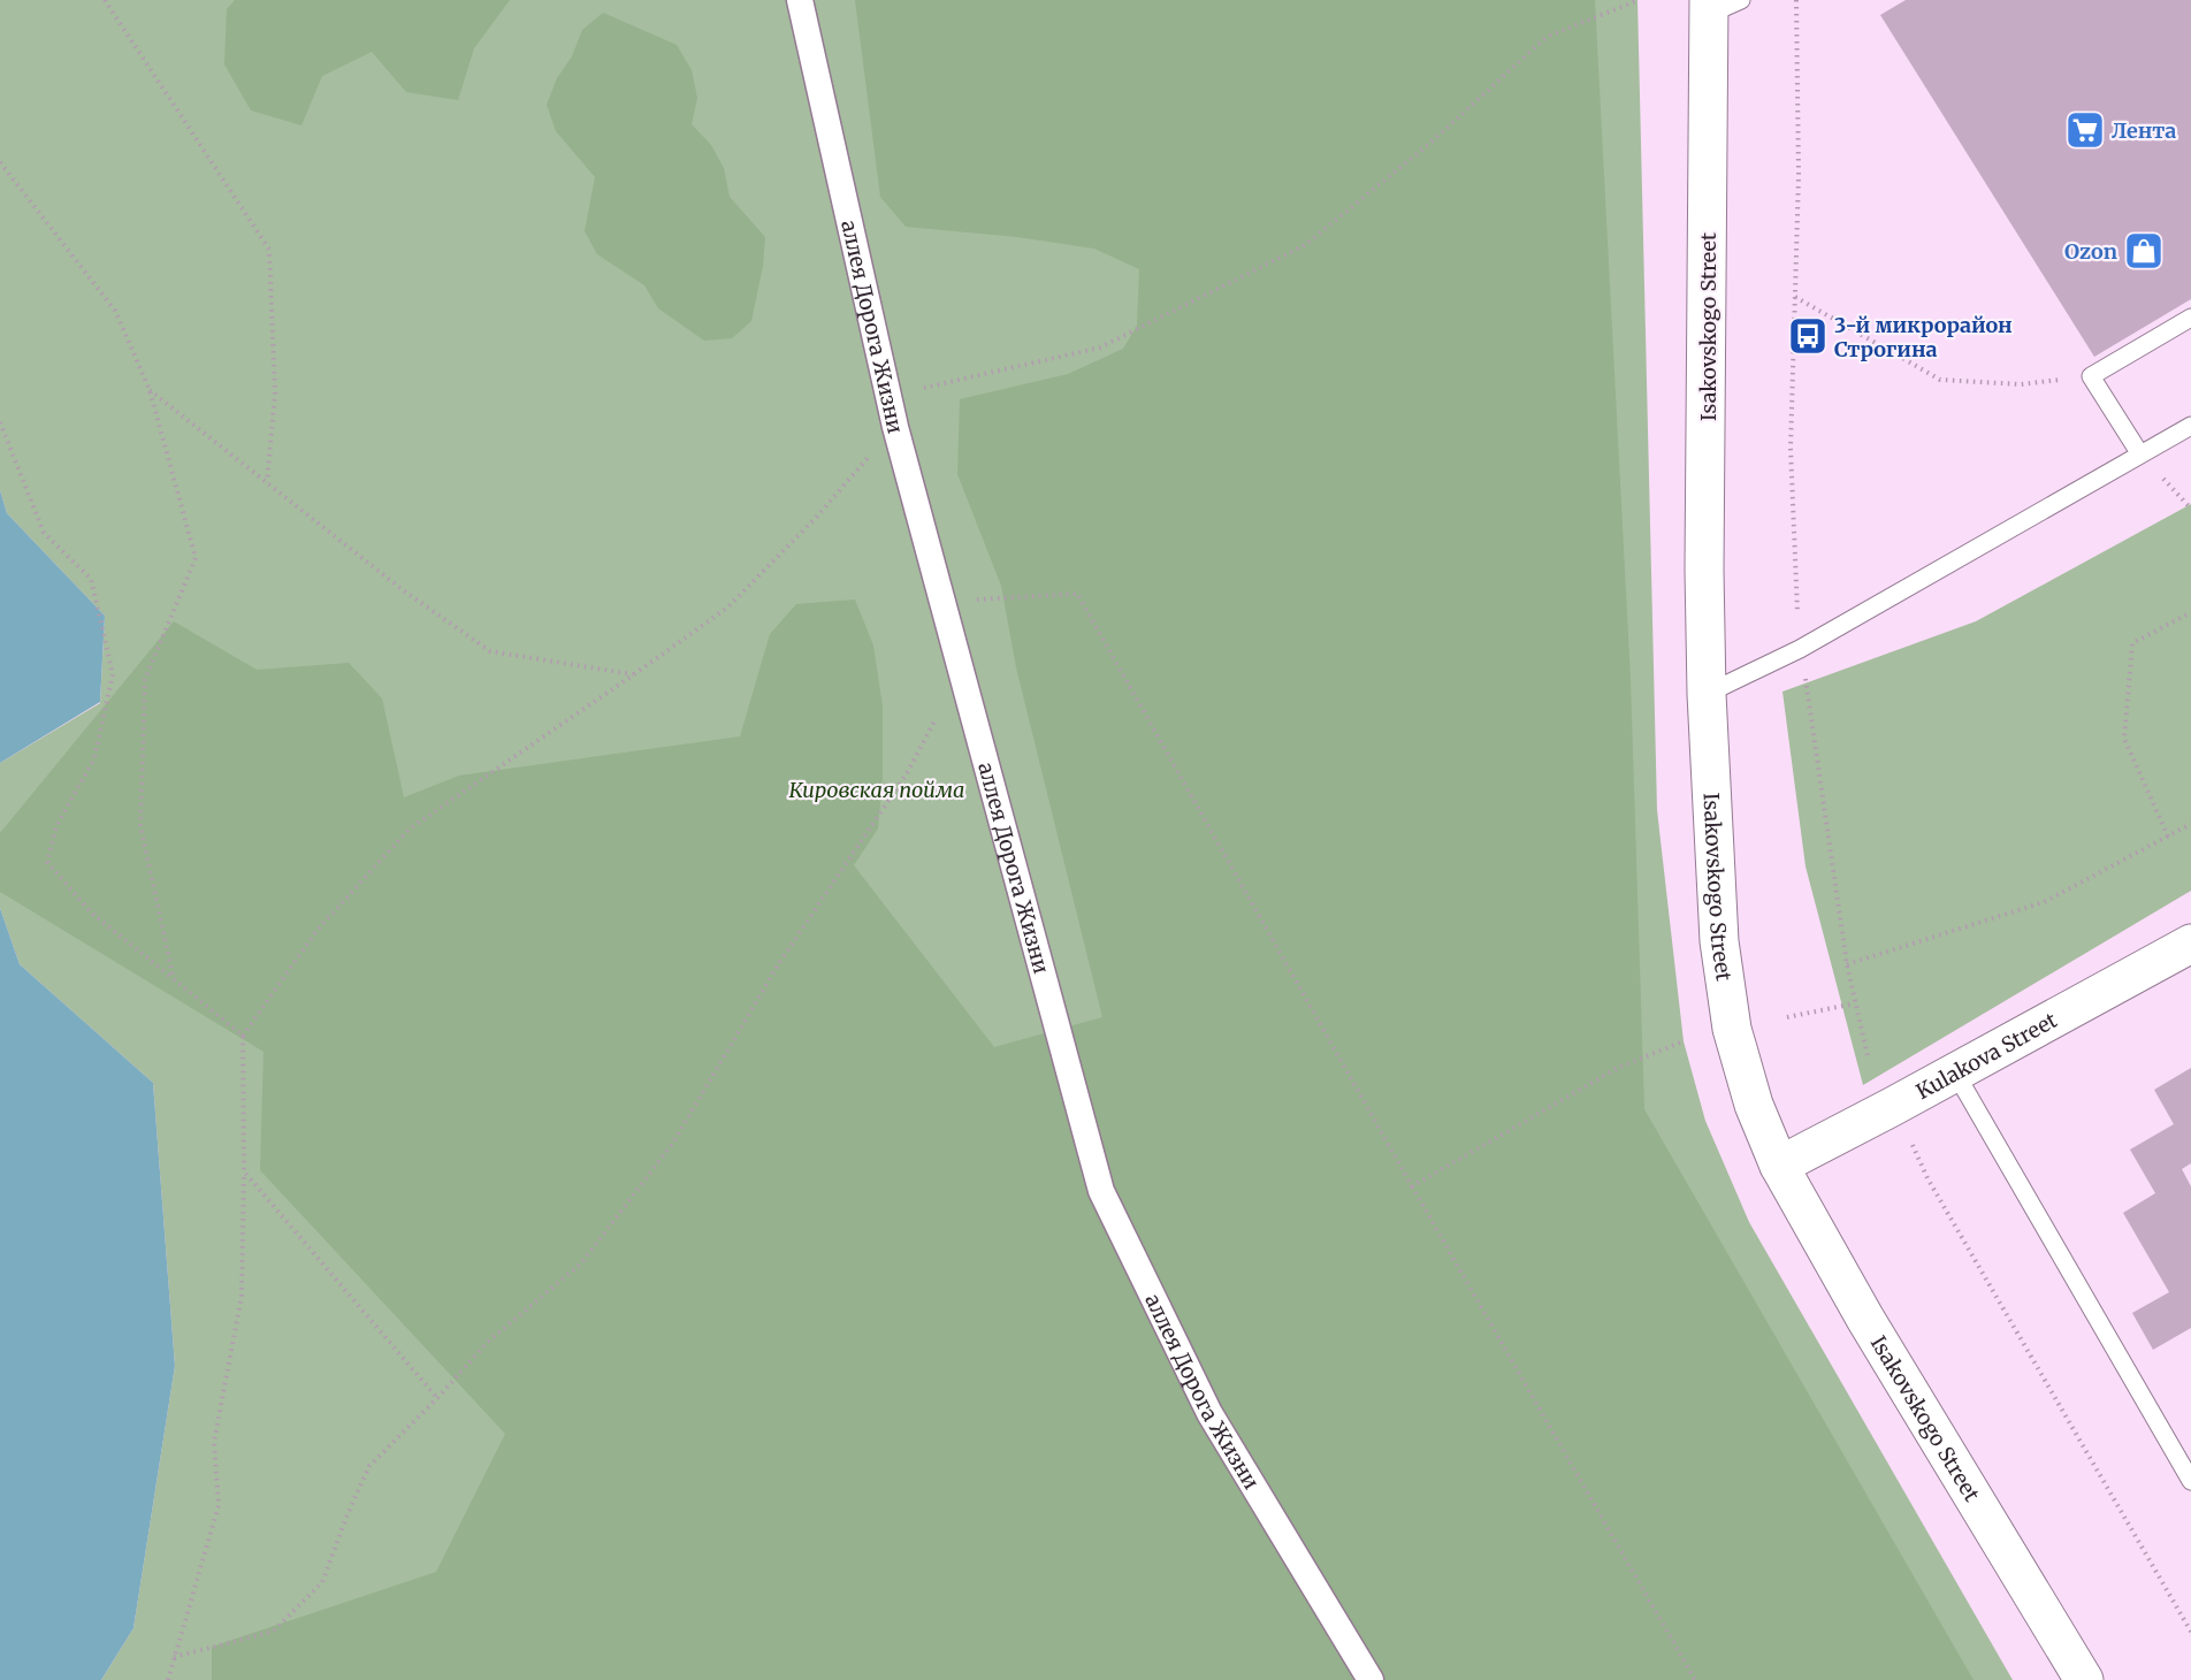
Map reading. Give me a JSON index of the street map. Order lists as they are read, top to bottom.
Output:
{
  "streets": {
    "street": ["аллея Дорога Жизни", "Isakovskogo Street", "Kulakova Street"]
  },
  "crossings": [
    ["Isakovskogo Street", "Kulakova Street"]
  ],
  "parks": ["Кировская пойма"],
  "places": {
    "supermarket": ["Лента"],
    "shop": ["Ozon"],
    "bus stop": ["3-й микрорайон Строгина"]
  }
}
